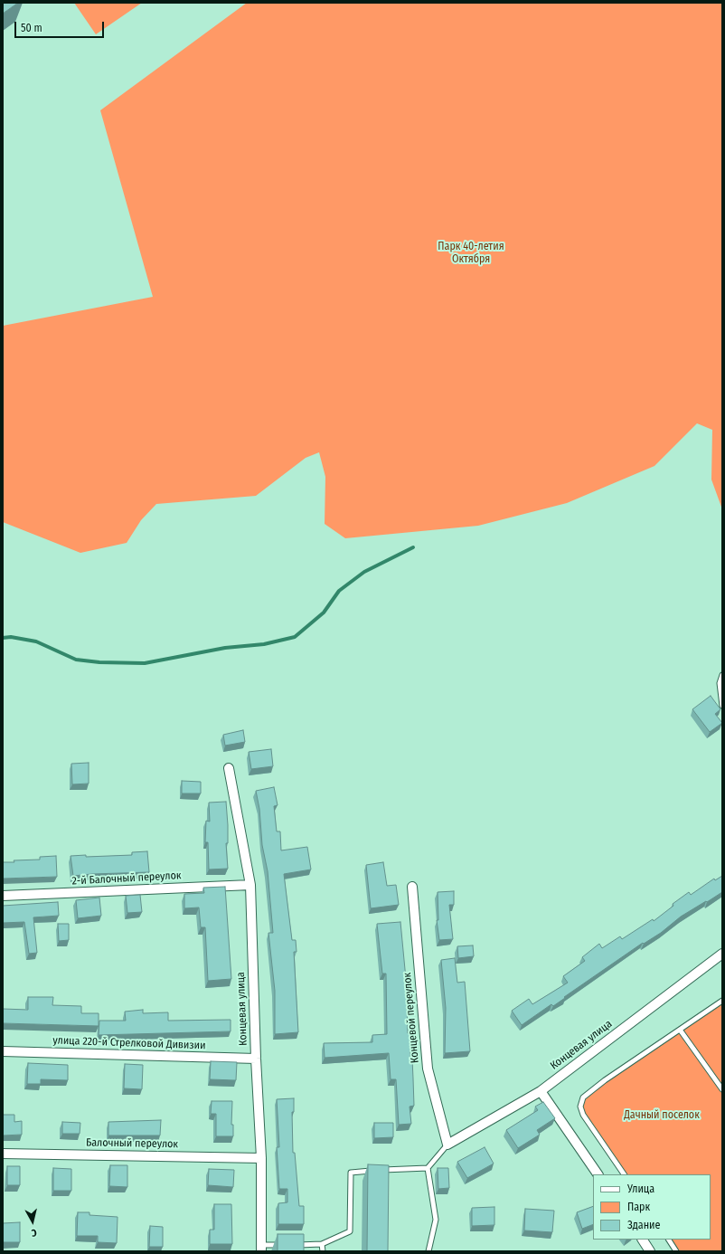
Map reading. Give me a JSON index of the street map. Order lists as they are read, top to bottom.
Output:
{
  "streets": {
    "street": [
      "2-й Балочный переулок",
      "Концевая улица",
      "Концевой переулок",
      "улица 220-й Стрелковой Дивизии",
      "Балочный переулок"
    ]
  },
  "crossings": [
    ["2-й Балочный переулок", "Концевая улица"],
    ["Концевая улица", "Концевой переулок"],
    ["Концевая улица", "улица 220-й Стрелковой Дивизии"],
    ["Концевая улица", "Балочный переулок"]
  ],
  "parks": ["Парк 40-летия Октября", "Дачный поселок"],
  "legend": ["Улица", "Парк", "Здание"],
  "scale_bar": "50 m",
  "north": "bottom"
}
